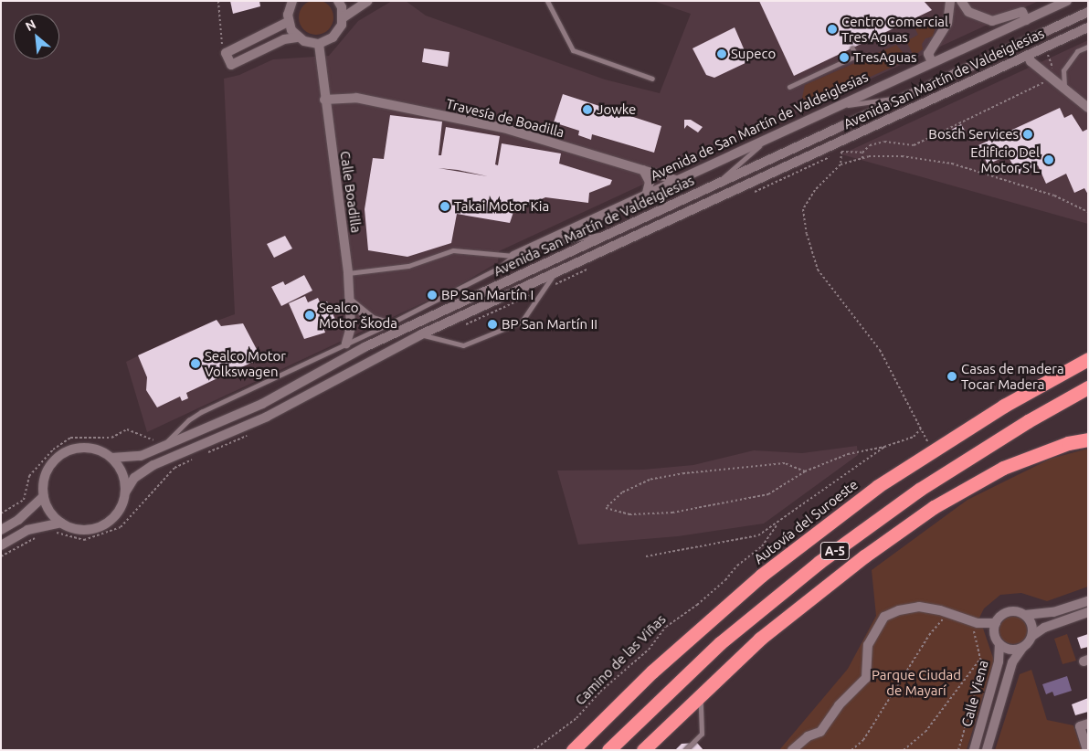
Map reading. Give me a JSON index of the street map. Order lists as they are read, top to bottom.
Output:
{
  "streets": {
    "highway": ["Autovía del Suroeste", "A-5"],
    "street": [
      "Avenida San Martín de Valdeiglesias",
      "Travesía de Boadilla",
      "Avenida de San Martín de Valdeiglesias",
      "Calle Boadilla",
      "Calle Viena"
    ],
    "path": ["Camino de las Viñas"]
  },
  "crossings": [
    ["Travesía de Boadilla", "Avenida de San Martín de Valdeiglesias"],
    ["Travesía de Boadilla", "Calle Boadilla"]
  ],
  "parks": ["Parque Ciudad de Mayarí"],
  "places": [
    "Centro Comercial Tres Aguas",
    "Supeco",
    "TresAguas",
    "Jowke",
    "Bosch Services",
    "Edificio Del Motor S L",
    "Takai Motor Kia",
    "BP San Martín I",
    "Sealco Motor Škoda",
    "BP San Martín II",
    "Sealco Motor Volkswagen",
    "Casas de madera Tocar Madera"
  ],
  "north": "top left"
}
